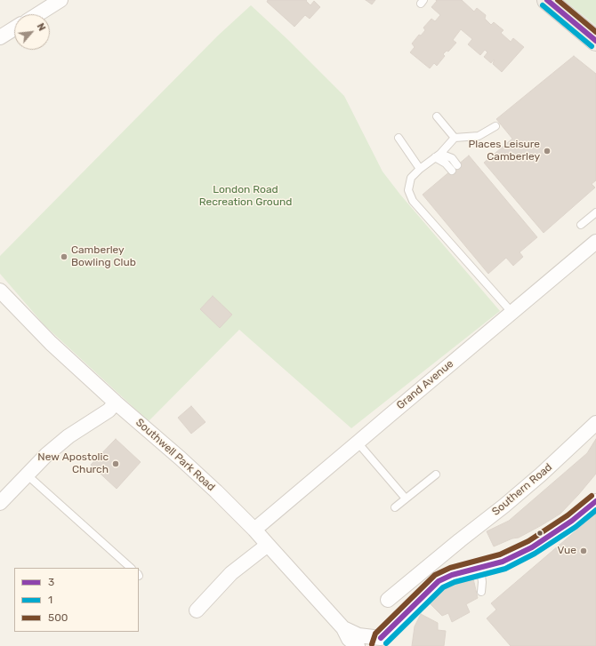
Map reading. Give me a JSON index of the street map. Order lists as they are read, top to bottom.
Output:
{
  "streets": {
    "street": ["Grand Avenue", "Southwell Park Road", "Southern Road"]
  },
  "crossings": [
    ["Grand Avenue", "Southwell Park Road"]
  ],
  "parks": ["London Road Recreation Ground"],
  "places": [
    "Places Leisure Camberley",
    "Camberley Bowling Club",
    "New Apostolic Church",
    "Vue"
  ],
  "lines": ["transit line 3", "transit line 500", "transit line 1"],
  "legend": ["3", "1", "500"],
  "north": "top right"
}
